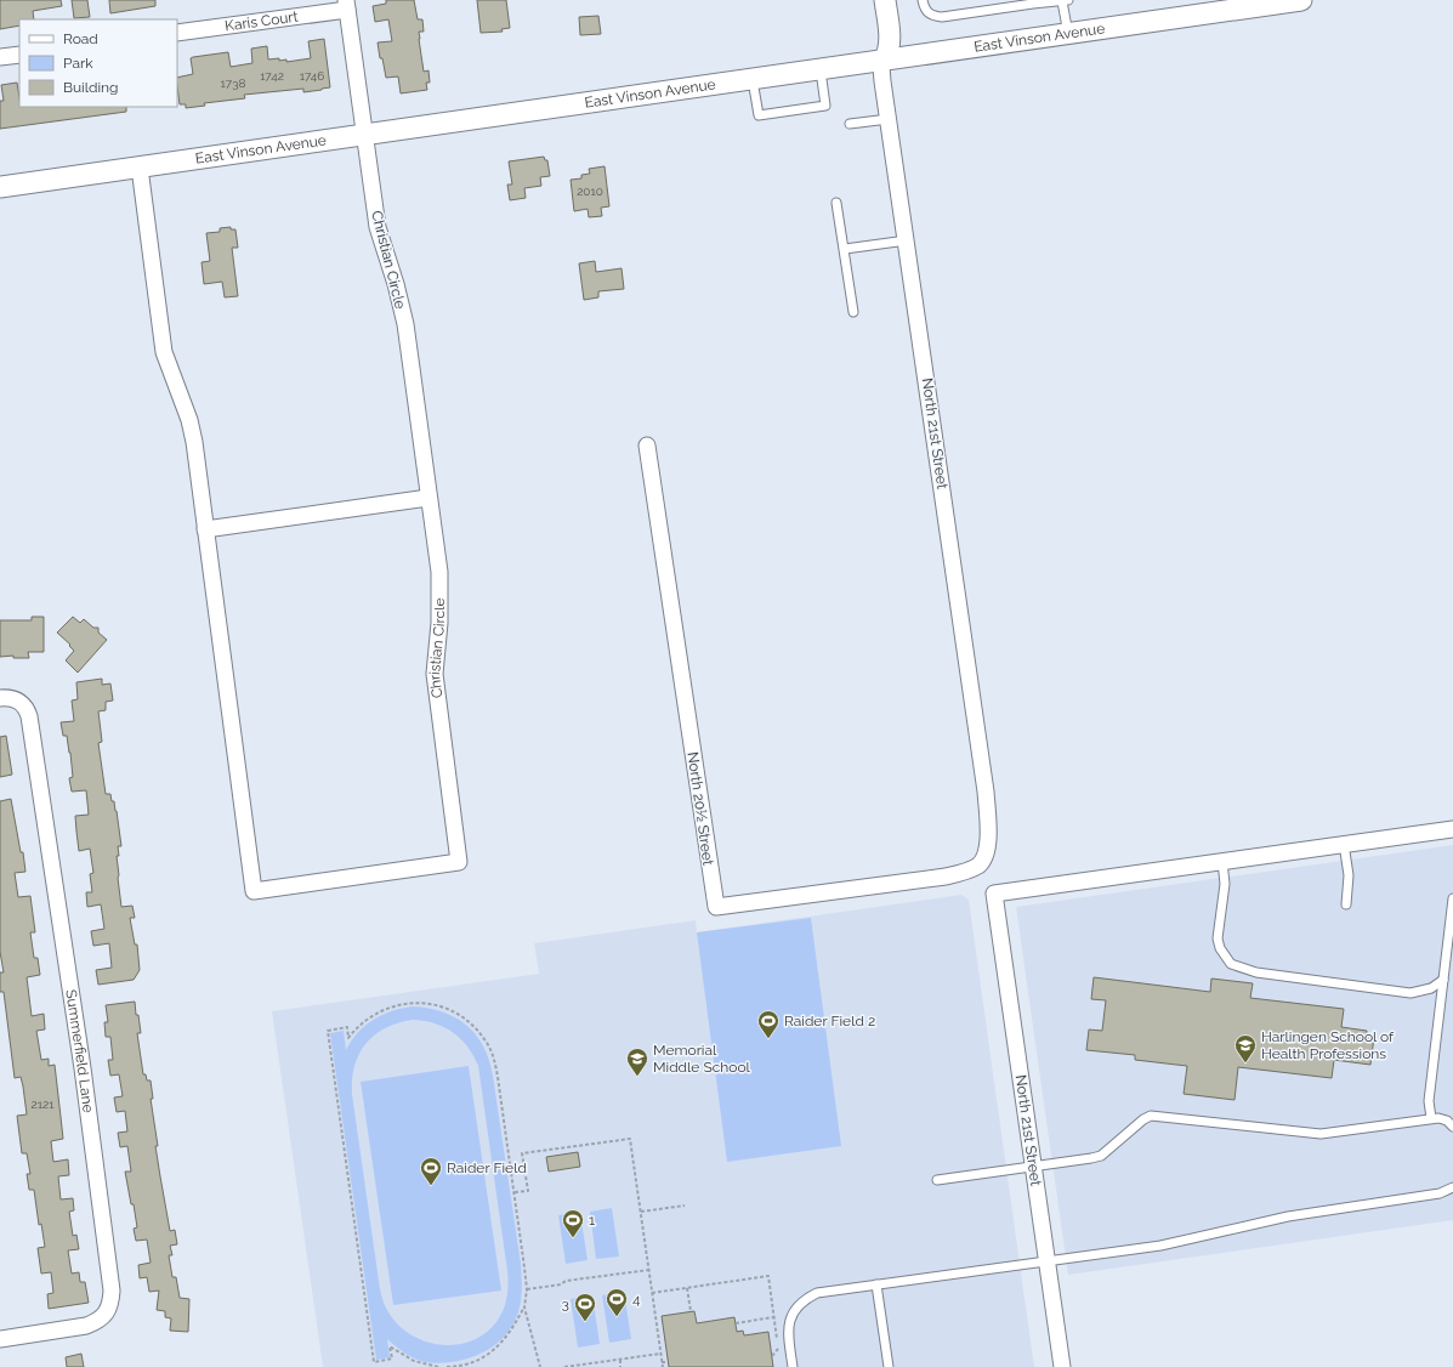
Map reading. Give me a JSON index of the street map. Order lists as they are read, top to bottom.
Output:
{
  "streets": {
    "street": [
      "Karis Court",
      "East Vinson Avenue",
      "Christian Circle",
      "North 21st Street",
      "North 20½ Street",
      "Summerfield Lane"
    ]
  },
  "crossings": [
    ["Karis Court", "Christian Circle"],
    ["East Vinson Avenue", "Christian Circle"],
    ["East Vinson Avenue", "North 21st Street"],
    ["North 21st Street", "North 20½ Street"]
  ],
  "places": {
    "sports": [
      "Raider Field 2",
      "Raider Field",
      "1",
      "4",
      "3"
    ],
    "school or university": ["Harlingen School of Health Professions", "Memorial Middle School"]
  },
  "house_numbers": [
    "1742",
    "1746",
    "1738",
    "2010",
    "2121"
  ],
  "legend": ["Road", "Park", "Building"]
}
